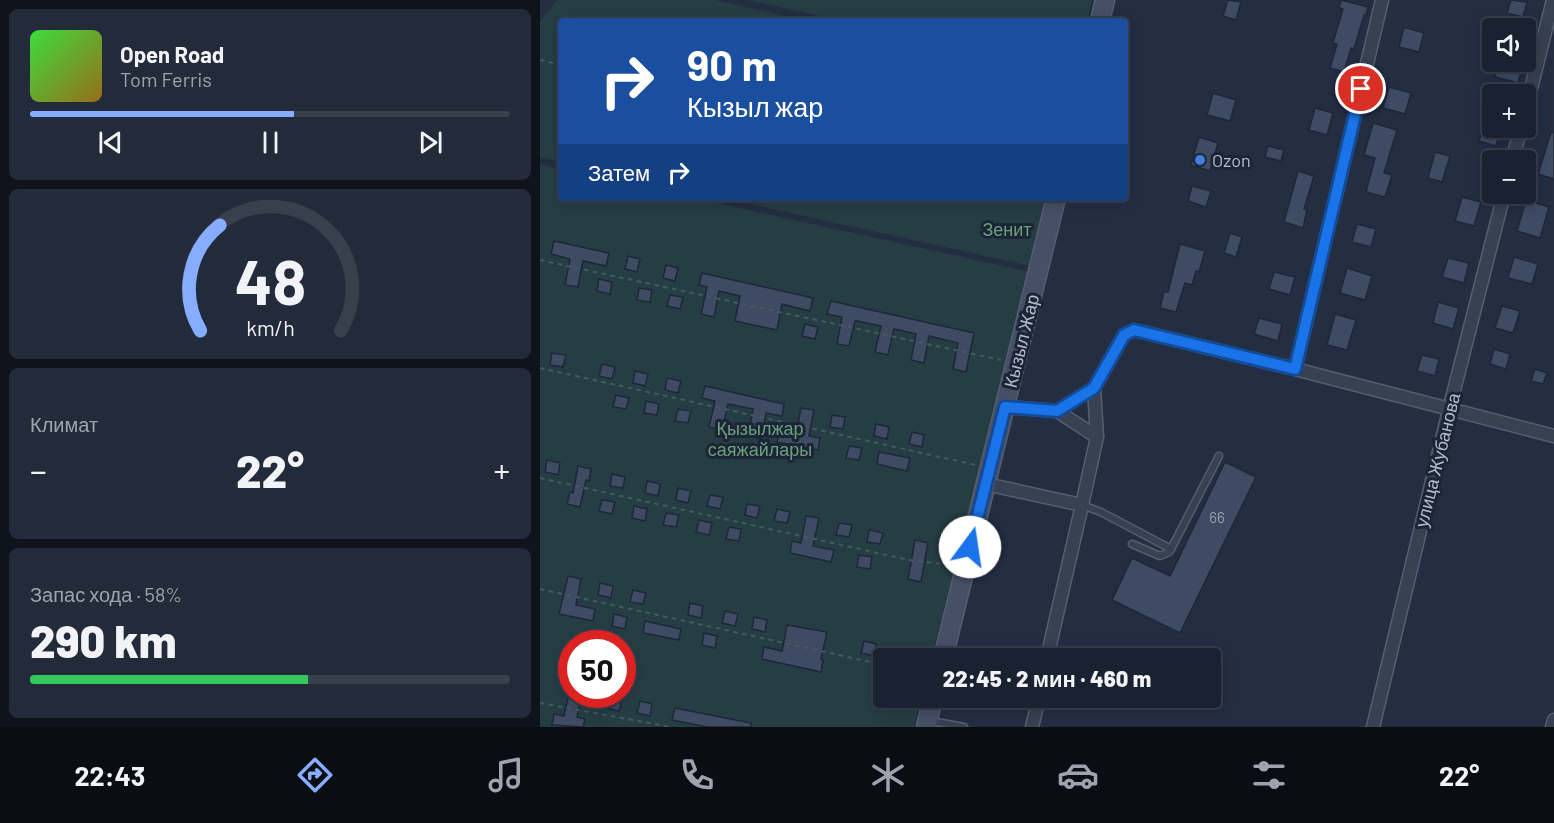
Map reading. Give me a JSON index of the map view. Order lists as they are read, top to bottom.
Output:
{
  "streets": {
    "main road": ["Кызыл Жар"],
    "street": ["улица Жубанова"]
  },
  "parks": ["Зенит", "Қызылжар саяжайлары"],
  "places": ["Ozon"],
  "house_numbers": ["66"],
  "page": {
    "map_buttons": ["+", "−"],
    "turn": ["90 m", "Кызыл жар"],
    "song": ["Open Road", "Tom Ferris"],
    "then": "Затем",
    "tile": [
      "Климат",
      ["Запас хода · 58%", "290 km"]
    ],
    "heat": ["−", "22°", "+"],
    "limit": "50",
    "trip": "22:45 · 2 мин · 460 m",
    "tabs": ["22:43", "22°"],
    "gauge": ["48", "km/h"]
  }
}
